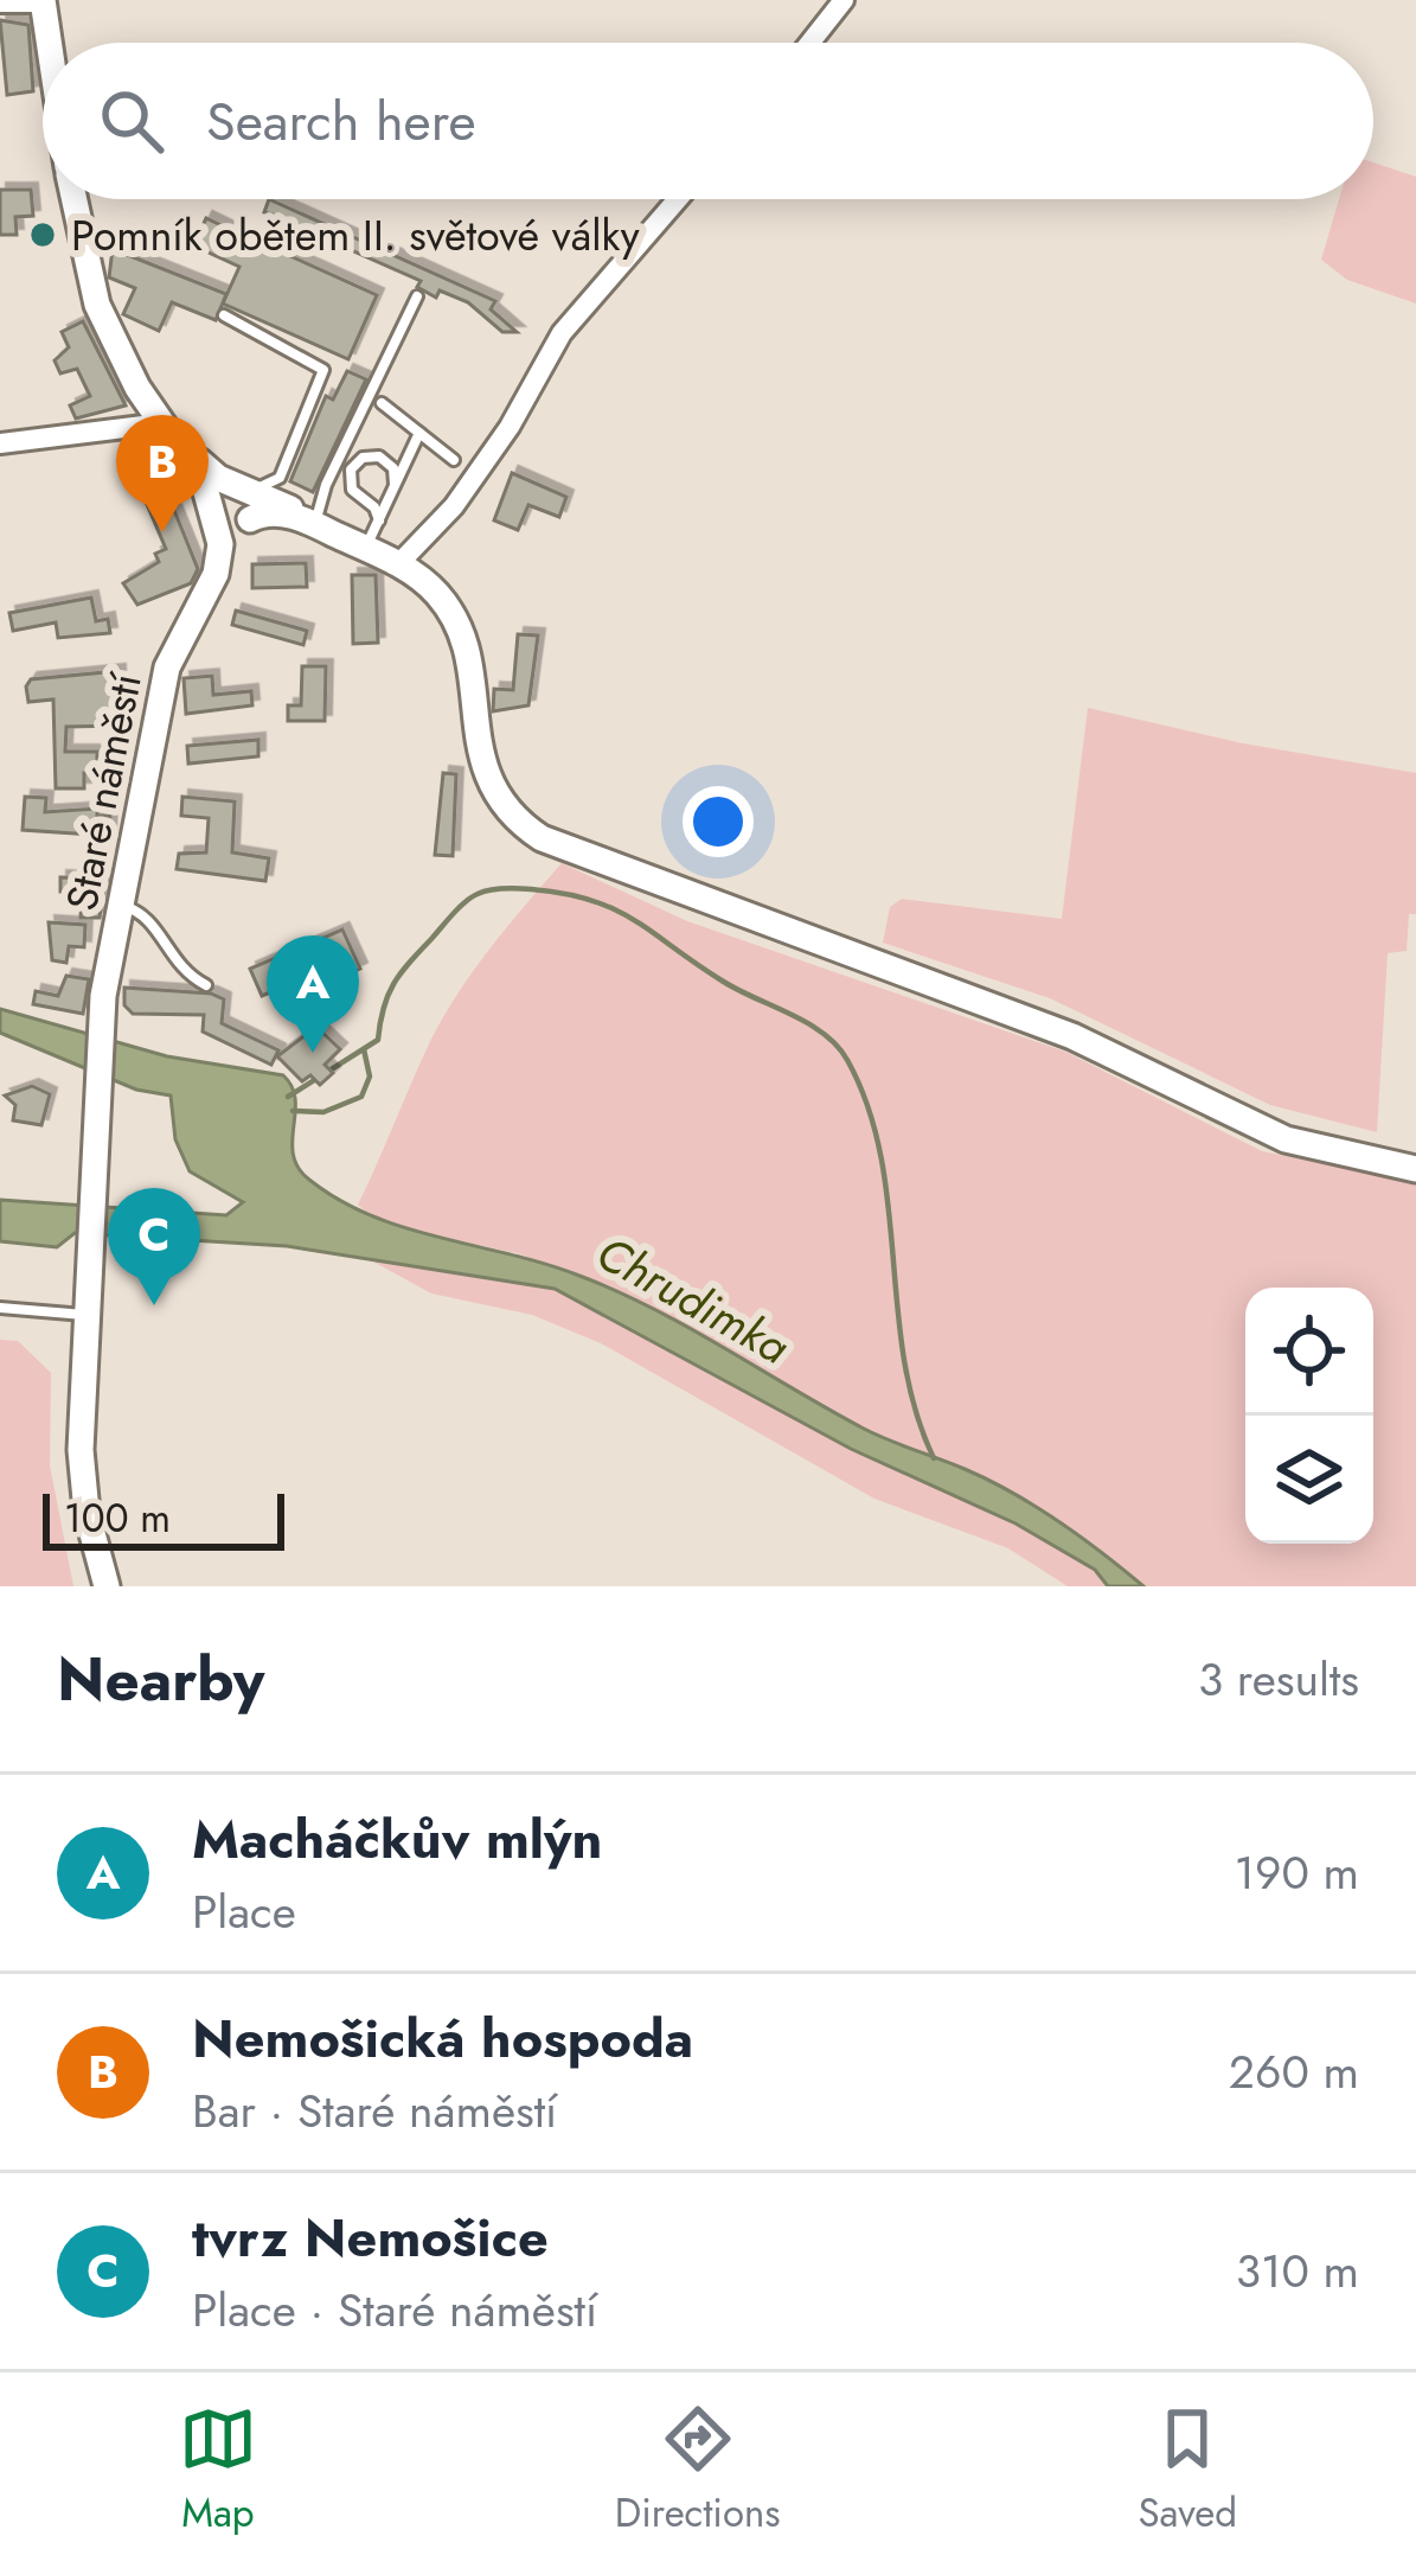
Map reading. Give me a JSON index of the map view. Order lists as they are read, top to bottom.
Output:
{
  "streets": {
    "street": ["Staré náměstí"]
  },
  "water": ["Chrudimka"],
  "places": ["Pomník obětem II. světové války"],
  "scale_bar": "100 m",
  "page": {
    "search": "Search here",
    "pins": ["B", "A", "C"],
    "scale": "100 m",
    "heading": ["Nearby", "3 results"],
    "list": [
      {
        "mark": "A",
        "name": "Macháčkův mlýn",
        "note": "Place",
        "value": "190 m"
      },
      {
        "mark": "B",
        "name": "Nemošická hospoda",
        "note": "Bar · Staré náměstí",
        "value": "260 m"
      },
      {
        "mark": "C",
        "name": "tvrz Nemošice",
        "note": "Place · Staré náměstí",
        "value": "310 m"
      }
    ],
    "nav": ["Map", "Directions", "Saved"]
  }
}
